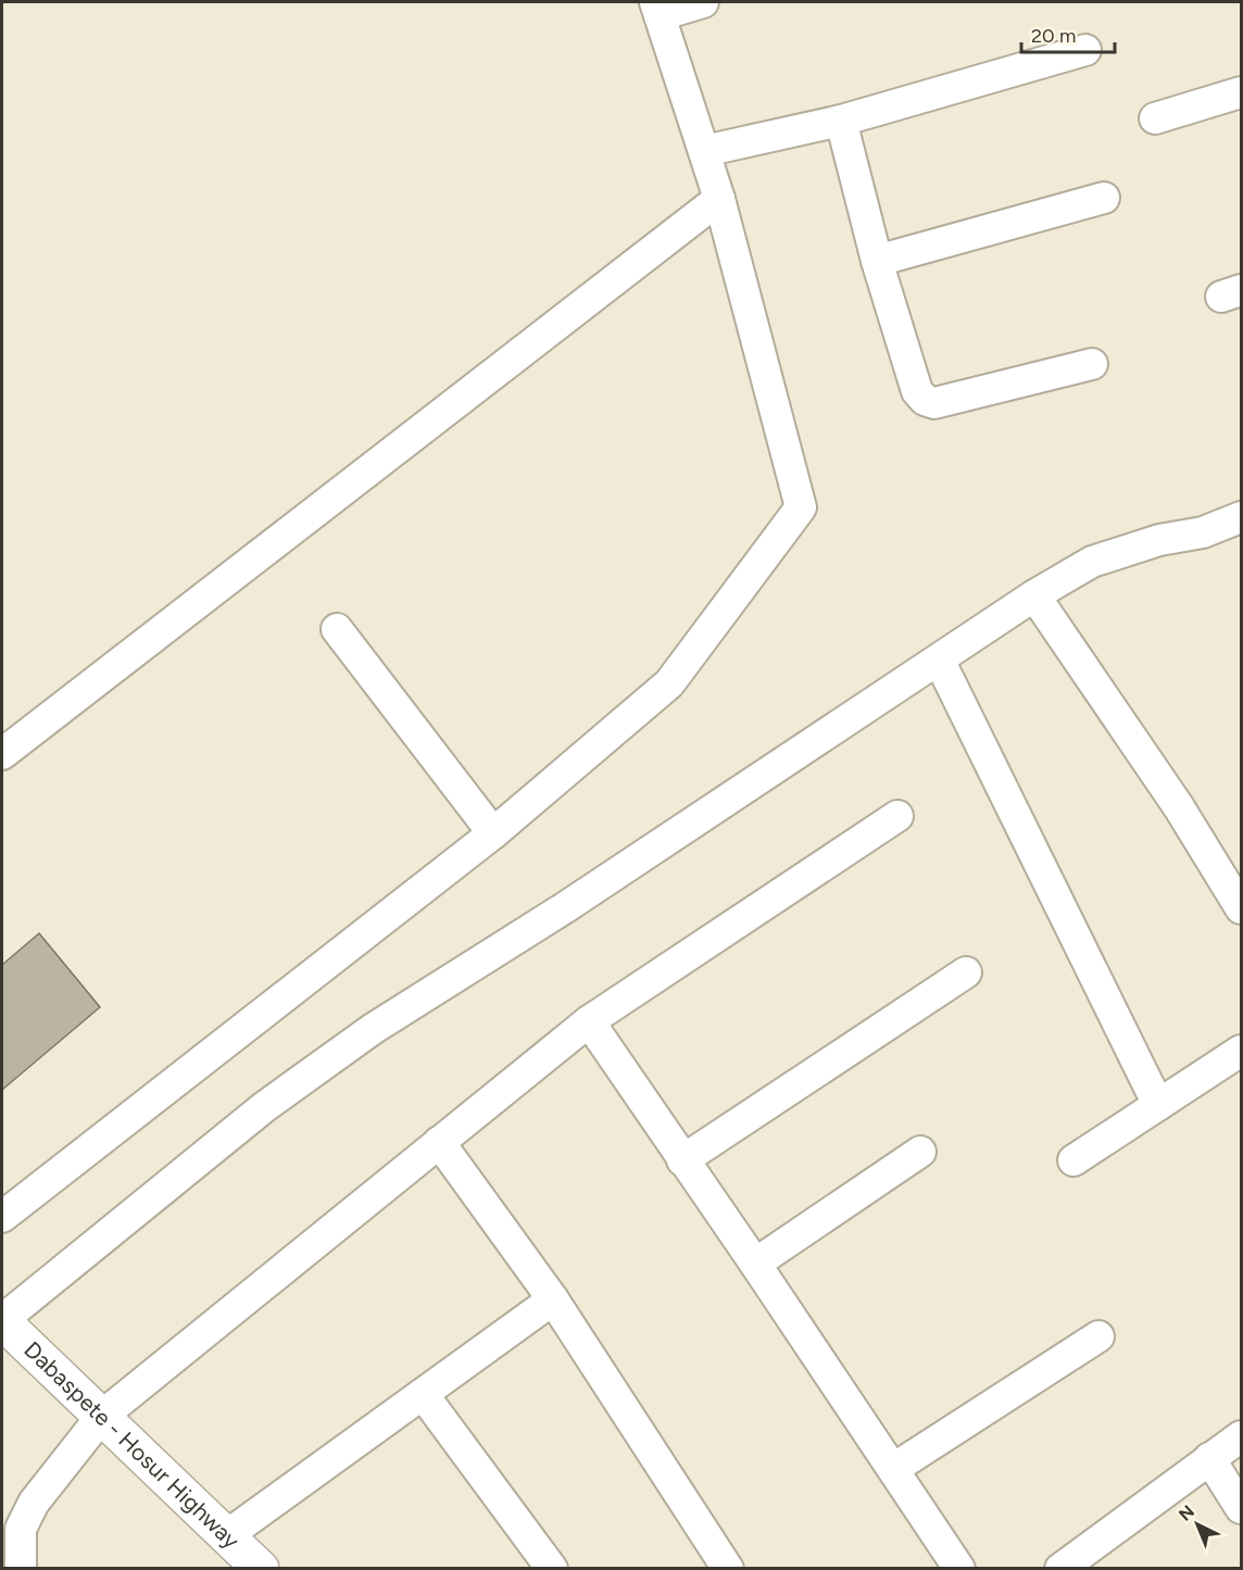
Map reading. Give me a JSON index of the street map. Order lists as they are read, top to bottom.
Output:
{
  "streets": {
    "highway": ["Dabaspete - Hosur Highway"]
  },
  "scale_bar": "20 m",
  "north": "top left"
}
